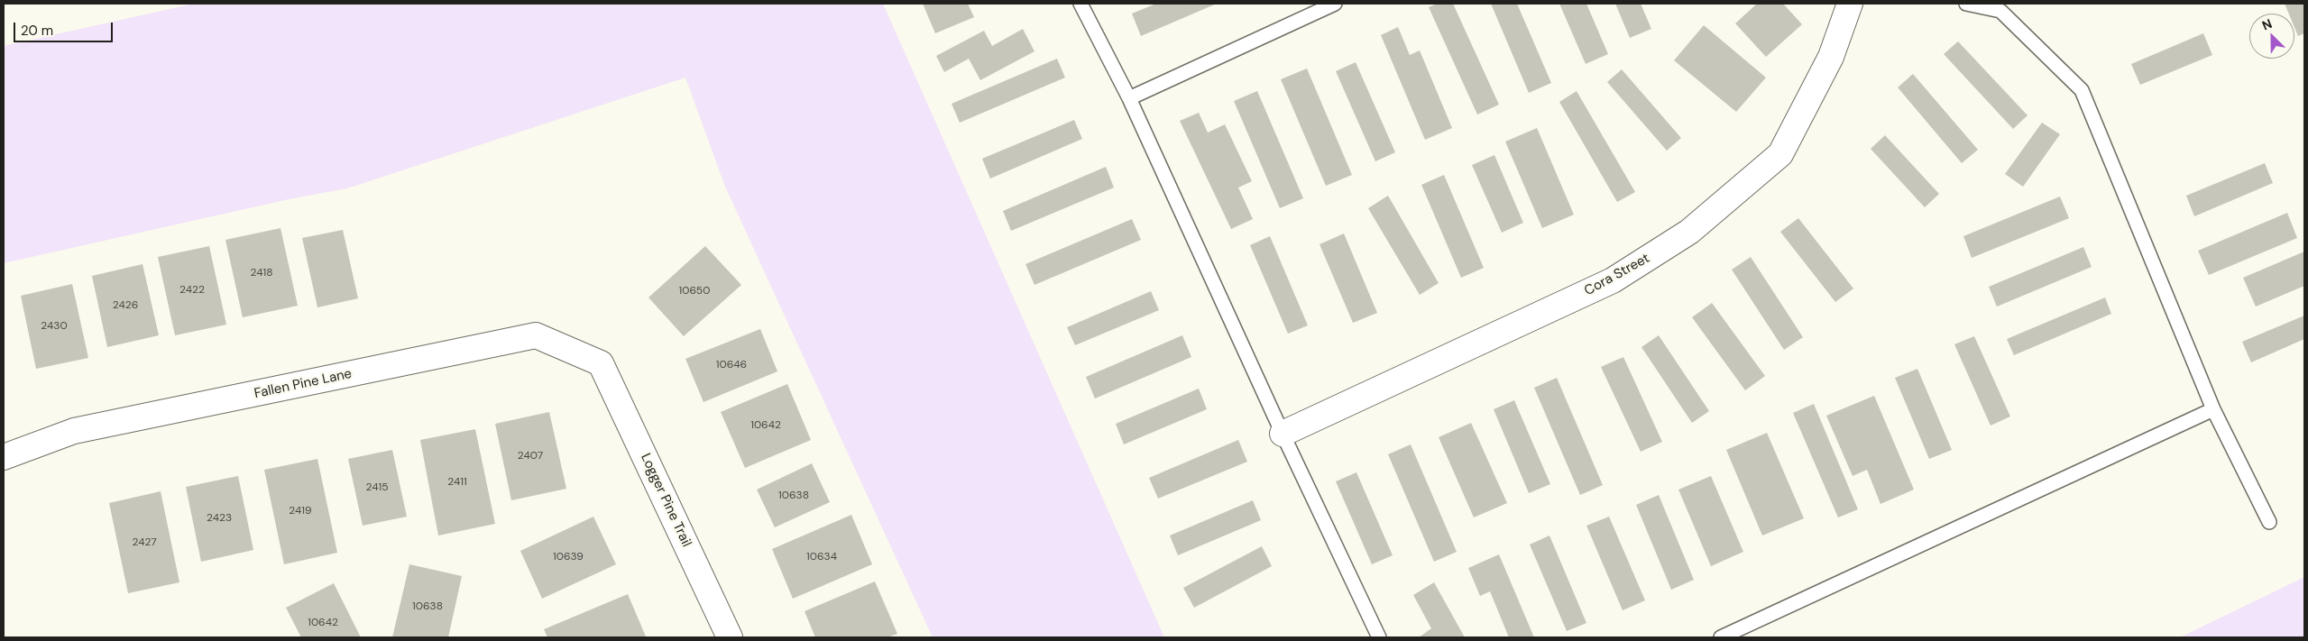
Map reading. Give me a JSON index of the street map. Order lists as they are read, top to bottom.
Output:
{
  "streets": {
    "street": ["Cora Street", "Fallen Pine Lane", "Logger Pine Trail"]
  },
  "crossings": [
    ["Fallen Pine Lane", "Logger Pine Trail"]
  ],
  "house_numbers": [
    "2418",
    "2422",
    "10650",
    "2426",
    "2430",
    "10646",
    "10642",
    "2407",
    "2411",
    "2415",
    "10638",
    "2419",
    "2423",
    "2427",
    "10639",
    "10634",
    "10638",
    "10642"
  ],
  "scale_bar": "20 m",
  "north": "top left"
}
